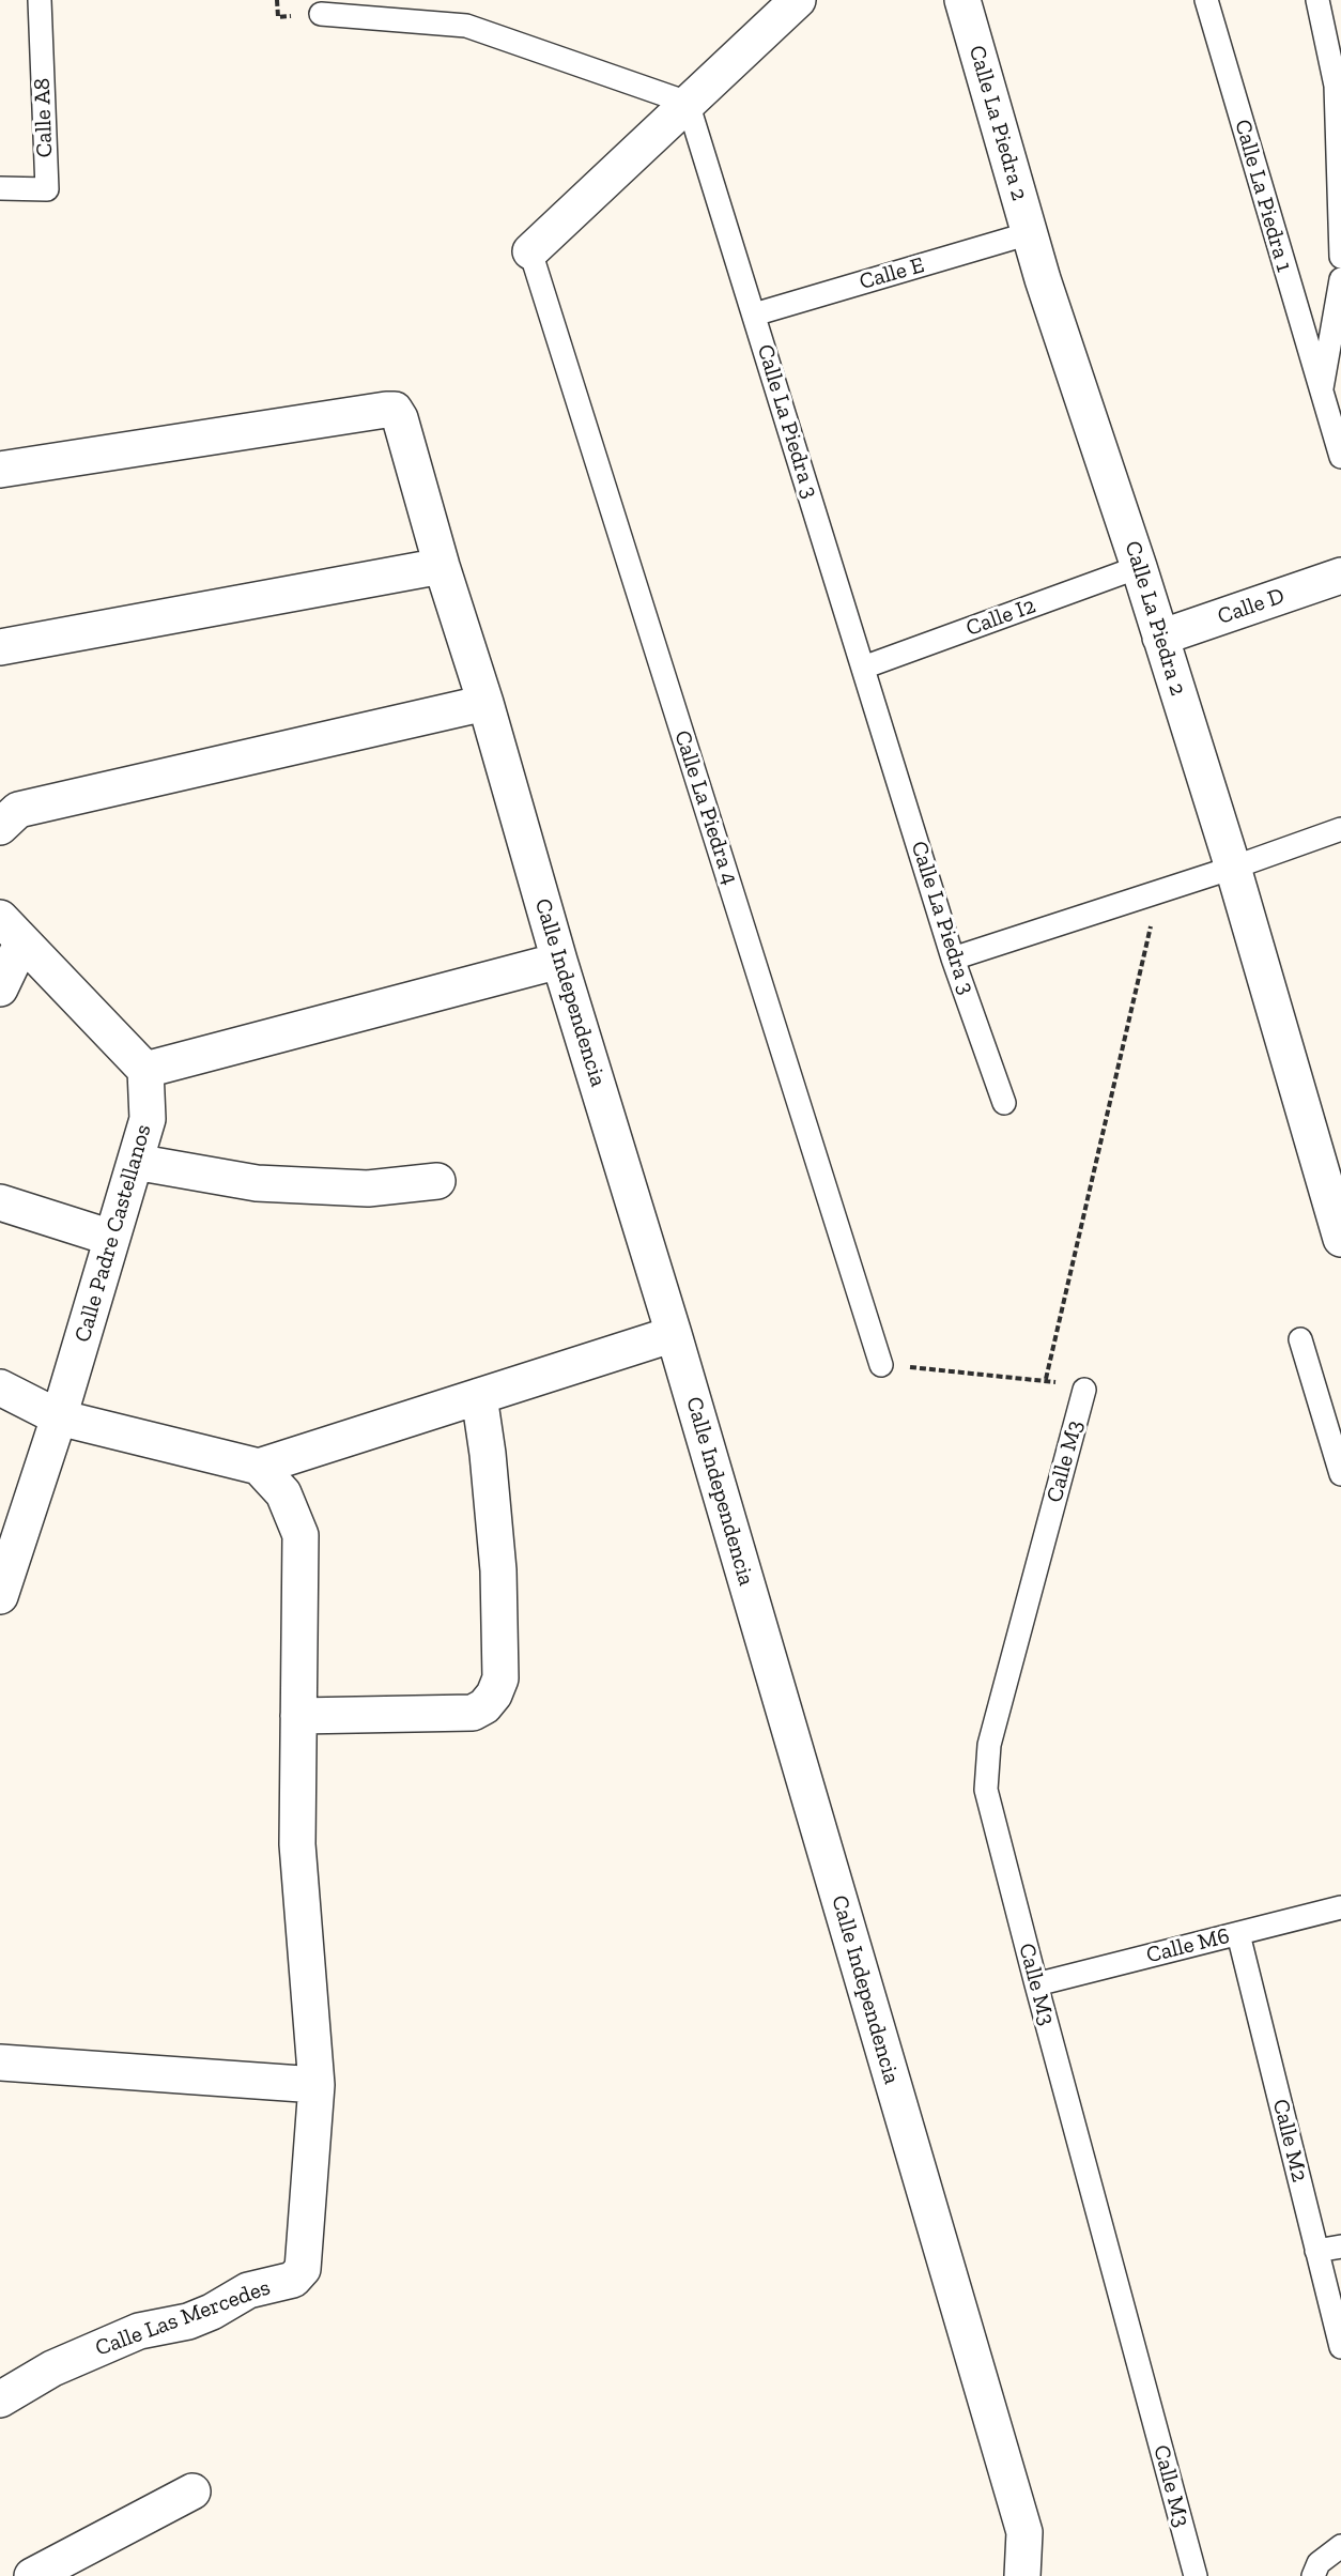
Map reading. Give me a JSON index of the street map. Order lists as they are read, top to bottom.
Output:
{
  "streets": {
    "street": [
      "Calle La Piedra 2",
      "Calle D",
      "Calle Independencia",
      "Calle Padre Castellanos",
      "Calle Las Mercedes"
    ],
    "lane": [
      "Calle A8",
      "Calle La Piedra 1",
      "Calle E",
      "Calle La Piedra 3",
      "Calle I2",
      "Calle La Piedra 4",
      "Calle M3",
      "Calle M6",
      "Calle M2"
    ]
  },
  "crossings": [
    ["Calle La Piedra 2", "Calle E"],
    ["Calle La Piedra 2", "Calle D"],
    ["Calle La Piedra 2", "Calle I2"],
    ["Calle E", "Calle La Piedra 3"],
    ["Calle La Piedra 3", "Calle I2"],
    ["Calle M3", "Calle M6"],
    ["Calle M6", "Calle M2"]
  ]
}
